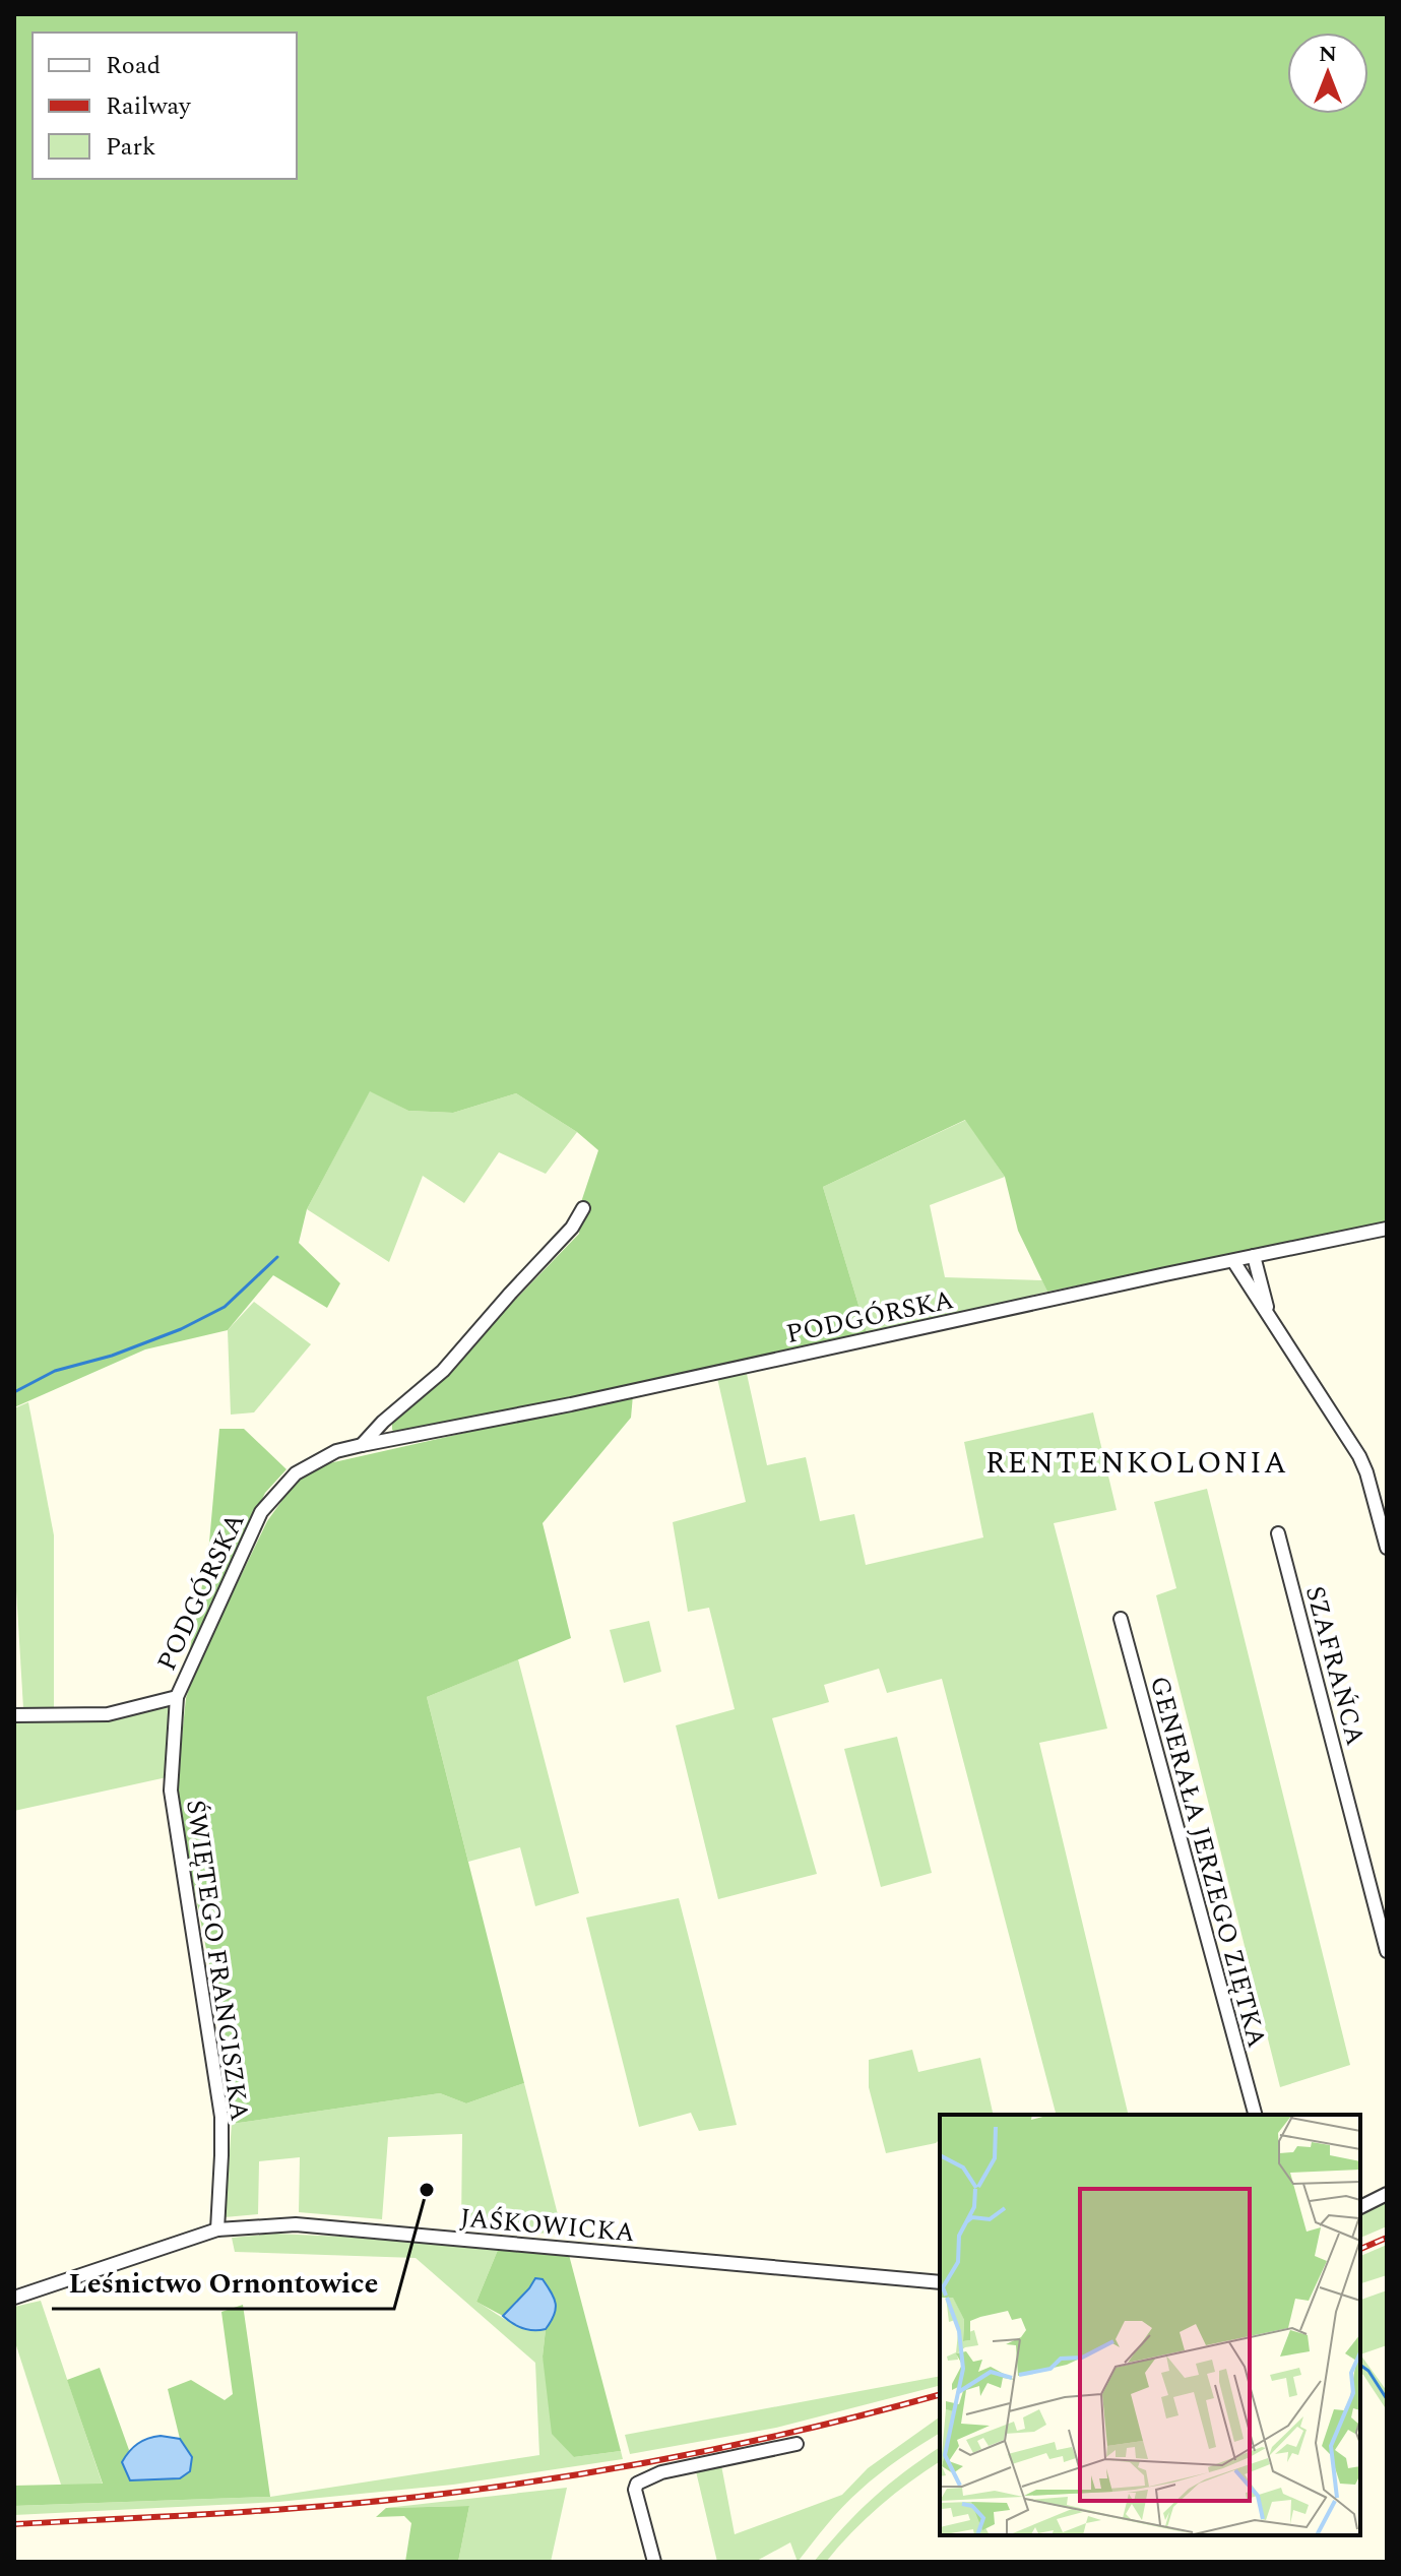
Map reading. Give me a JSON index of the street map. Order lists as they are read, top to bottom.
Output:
{
  "streets": {
    "street": [
      "PODGÓRSKA",
      "SZAFRAŃCA",
      "GENERAŁA JERZEGO ZIĘTKA",
      "ŚWIĘTEGO FRANCISZKA",
      "JAŚKOWICKA"
    ]
  },
  "crossings": [
    ["PODGÓRSKA", "ŚWIĘTEGO FRANCISZKA"],
    ["ŚWIĘTEGO FRANCISZKA", "JAŚKOWICKA"]
  ],
  "districts": ["RENTENKOLONIA"],
  "places": ["Leśnictwo Ornontowice"],
  "legend": ["Road", "Railway", "Park"],
  "north": "top"
}
